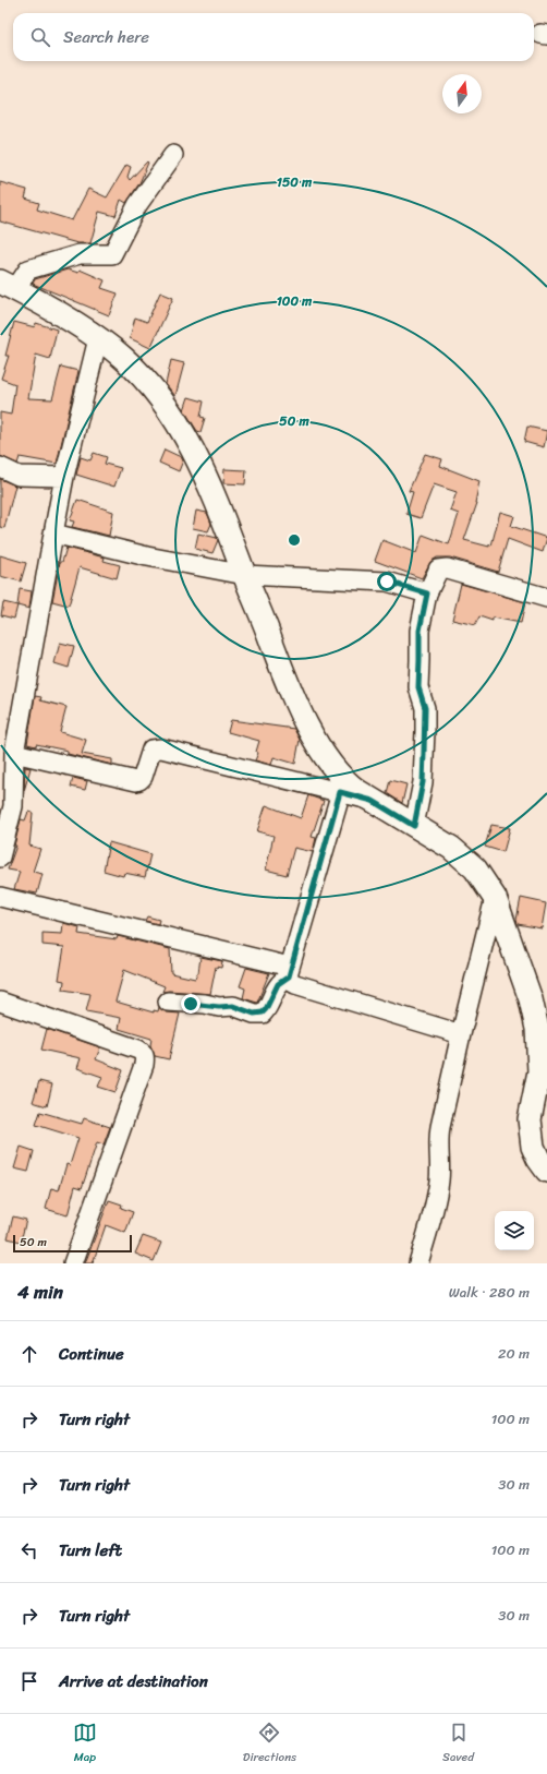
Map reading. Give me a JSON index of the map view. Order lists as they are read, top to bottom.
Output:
{
  "scale_bar": "50 m",
  "north": "top",
  "page": {
    "search": "Search here",
    "scale": "50 m",
    "heading": ["4 min", "Walk · 280 m"],
    "list": [
      ["Continue", "20 m"],
      ["Turn right", "100 m"],
      ["Turn right", "30 m"],
      ["Turn left", "100 m"],
      ["Turn right", "30 m"],
      "Arrive at destination"
    ],
    "nav": ["Map", "Directions", "Saved"]
  },
  "rings": ["150 m", "100 m", "50 m"]
}
